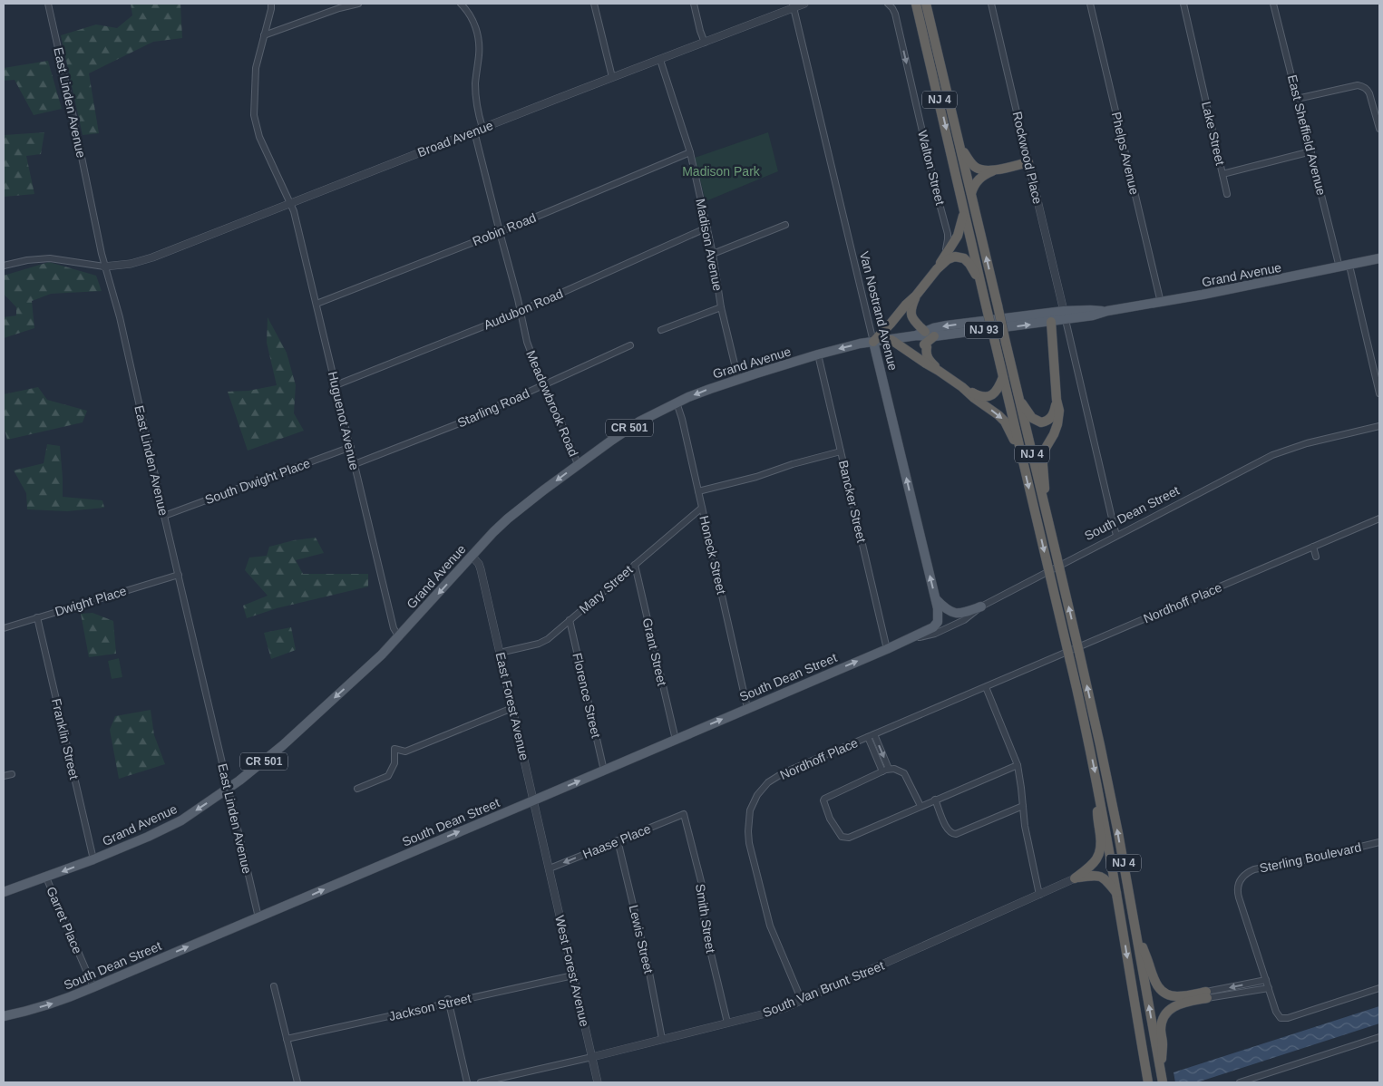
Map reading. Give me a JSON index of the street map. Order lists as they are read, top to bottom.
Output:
{
  "streets": {
    "highway": ["NJ 4"],
    "main road": [
      "Grand Avenue",
      "Van Nostrand Avenue",
      "NJ 93",
      "CR 501",
      "South Dean Street"
    ],
    "street": [
      "East Linden Avenue",
      "Lake Street",
      "East Sheffield Avenue",
      "Broad Avenue",
      "Phelps Avenue",
      "Rockwood Place",
      "Walton Street",
      "Robin Road",
      "Madison Avenue",
      "Audubon Road",
      "Meadowbrook Road",
      "Starling Road",
      "Huguenot Avenue",
      "South Dwight Place",
      "Bancker Street",
      "Honeck Street",
      "Mary Street",
      "Dwight Place",
      "Nordhoff Place",
      "Grant Street",
      "Florence Street",
      "East Forest Avenue",
      "Franklin Street",
      "Haase Place",
      "Sterling Boulevard",
      "Smith Street",
      "Garret Place",
      "Lewis Street",
      "West Forest Avenue",
      "South Van Brunt Street",
      "Jackson Street"
    ]
  },
  "crossings": [
    ["East Linden Avenue", "Broad Avenue"],
    ["East Linden Avenue", "Grand Avenue"],
    ["East Linden Avenue", "South Dwight Place"],
    ["East Linden Avenue", "South Dean Street"],
    ["East Linden Avenue", "Dwight Place"],
    ["Lake Street", "East Sheffield Avenue"],
    ["East Sheffield Avenue", "Grand Avenue"],
    ["Broad Avenue", "Madison Avenue"],
    ["Broad Avenue", "Van Nostrand Avenue"],
    ["Broad Avenue", "Meadowbrook Road"],
    ["Broad Avenue", "Huguenot Avenue"],
    ["Phelps Avenue", "Grand Avenue"],
    ["Rockwood Place", "Grand Avenue"],
    ["Rockwood Place", "South Dean Street"],
    ["Robin Road", "Madison Avenue"],
    ["Robin Road", "Meadowbrook Road"],
    ["Robin Road", "Huguenot Avenue"],
    ["Madison Avenue", "Grand Avenue"],
    ["Madison Avenue", "Audubon Road"],
    ["Grand Avenue", "Van Nostrand Avenue"],
    ["Grand Avenue", "Meadowbrook Road"],
    ["Grand Avenue", "Huguenot Avenue"],
    ["Grand Avenue", "Bancker Street"],
    ["Grand Avenue", "Honeck Street"],
    ["Grand Avenue", "East Forest Avenue"],
    ["Grand Avenue", "Franklin Street"],
    ["Grand Avenue", "Garret Place"],
    ["Audubon Road", "Meadowbrook Road"],
    ["Audubon Road", "Huguenot Avenue"],
    ["Van Nostrand Avenue", "South Dean Street"],
    ["Meadowbrook Road", "Starling Road"],
    ["Starling Road", "Huguenot Avenue"],
    ["Huguenot Avenue", "South Dwight Place"],
    ["Bancker Street", "South Dean Street"],
    ["South Dean Street", "Honeck Street"],
    ["South Dean Street", "Grant Street"],
    ["South Dean Street", "Florence Street"],
    ["South Dean Street", "East Forest Avenue"],
    ["South Dean Street", "Garret Place"],
    ["Honeck Street", "Mary Street"],
    ["Mary Street", "Grant Street"],
    ["Mary Street", "Florence Street"],
    ["Mary Street", "East Forest Avenue"],
    ["Dwight Place", "Franklin Street"],
    ["Nordhoff Place", "South Van Brunt Street"],
    ["East Forest Avenue", "West Forest Avenue"],
    ["Haase Place", "Smith Street"],
    ["Haase Place", "Lewis Street"],
    ["Haase Place", "West Forest Avenue"],
    ["Smith Street", "South Van Brunt Street"],
    ["Lewis Street", "South Van Brunt Street"],
    ["West Forest Avenue", "South Van Brunt Street"],
    ["West Forest Avenue", "Jackson Street"]
  ],
  "one_way": [
    "Walton Street",
    "Van Nostrand Avenue",
    "South Dean Street",
    "Haase Place"
  ],
  "parks": ["Madison Park"]
}
